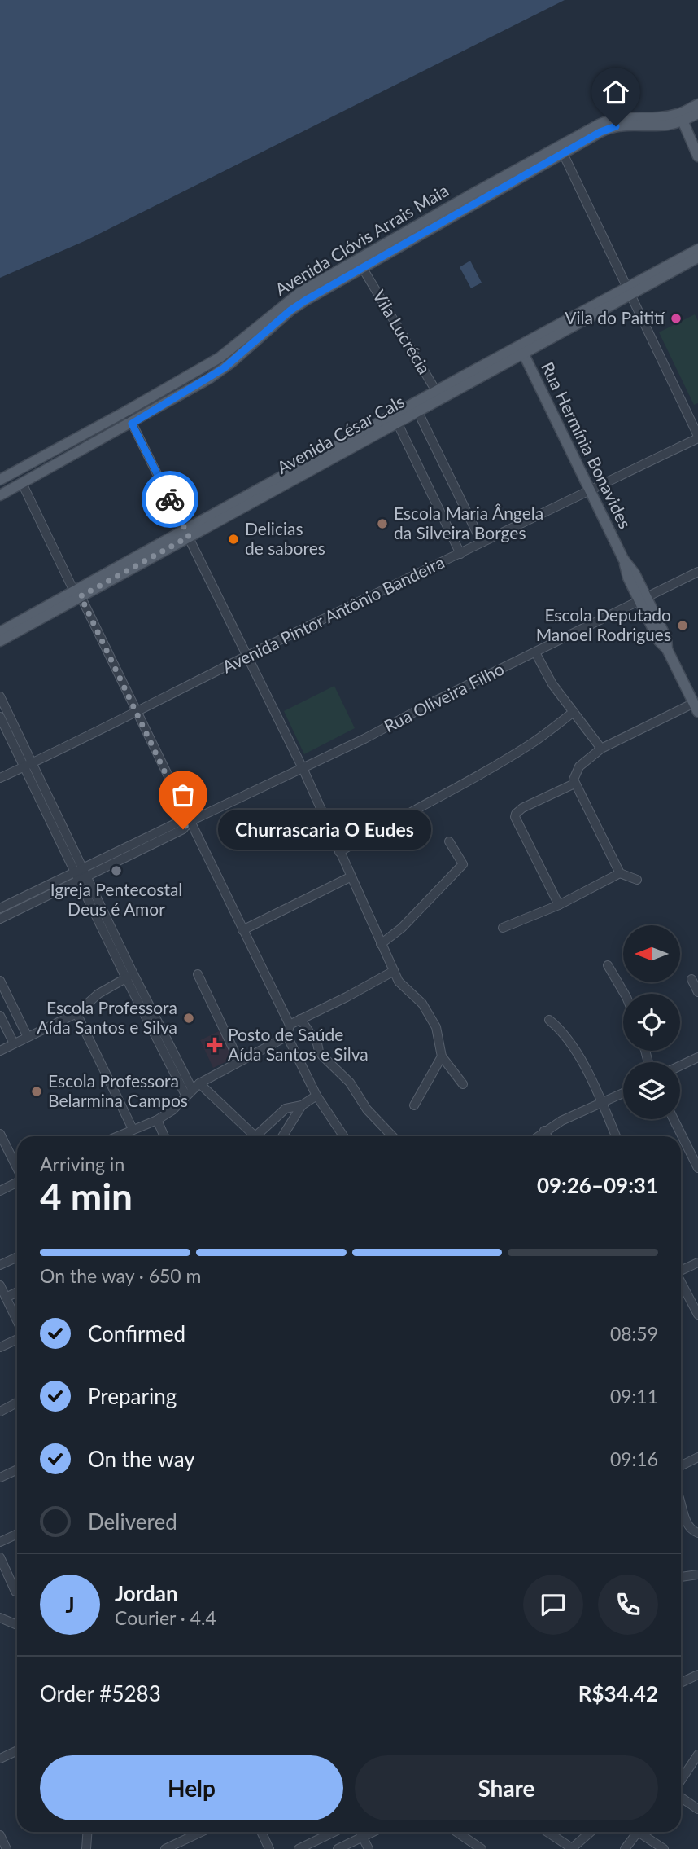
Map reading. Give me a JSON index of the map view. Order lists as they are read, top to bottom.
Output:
{
  "streets": {
    "main road": ["Avenida Clóvis Arrais Maia", "Avenida César Cals", "Rua Hermínia Bonavides"],
    "street": ["Vila Lucrécia", "Avenida Pintor Antônio Bandeira", "Rua Oliveira Filho"]
  },
  "crossings": [
    ["Vila Lucrécia", "Avenida César Cals"],
    ["Avenida César Cals", "Rua Hermínia Bonavides"],
    ["Rua Hermínia Bonavides", "Avenida Pintor Antônio Bandeira"],
    ["Rua Hermínia Bonavides", "Rua Oliveira Filho"]
  ],
  "places": {
    "other": [
      "Vila do Paitití",
      "Escola Maria Ângela da Silveira Borges",
      "Delicias de sabores",
      "Escola Deputado Manoel Rodrigues",
      "Churrascaria O Eudes",
      "Igreja Pentecostal Deus é Amor",
      "Escola Professora Aída Santos e Silva",
      "Escola Professora Belarmina Campos"
    ],
    "health": ["Posto de Saúde Aída Santos e Silva"]
  },
  "north": "left",
  "page": {
    "bubble": "Churrascaria O Eudes",
    "heading": ["4 min", "Arriving in", "09:26–09:31"],
    "panel": [
      "Jordan",
      "Courier · 4.4",
      "Order #5283",
      "R$34.42"
    ],
    "bar": "On the way · 650 m",
    "list": [
      ["Confirmed", "08:59"],
      ["Preparing", "09:11"],
      ["On the way", "09:16"],
      "Delivered"
    ],
    "round": "J",
    "buttons": ["Help", "Share"]
  }
}
